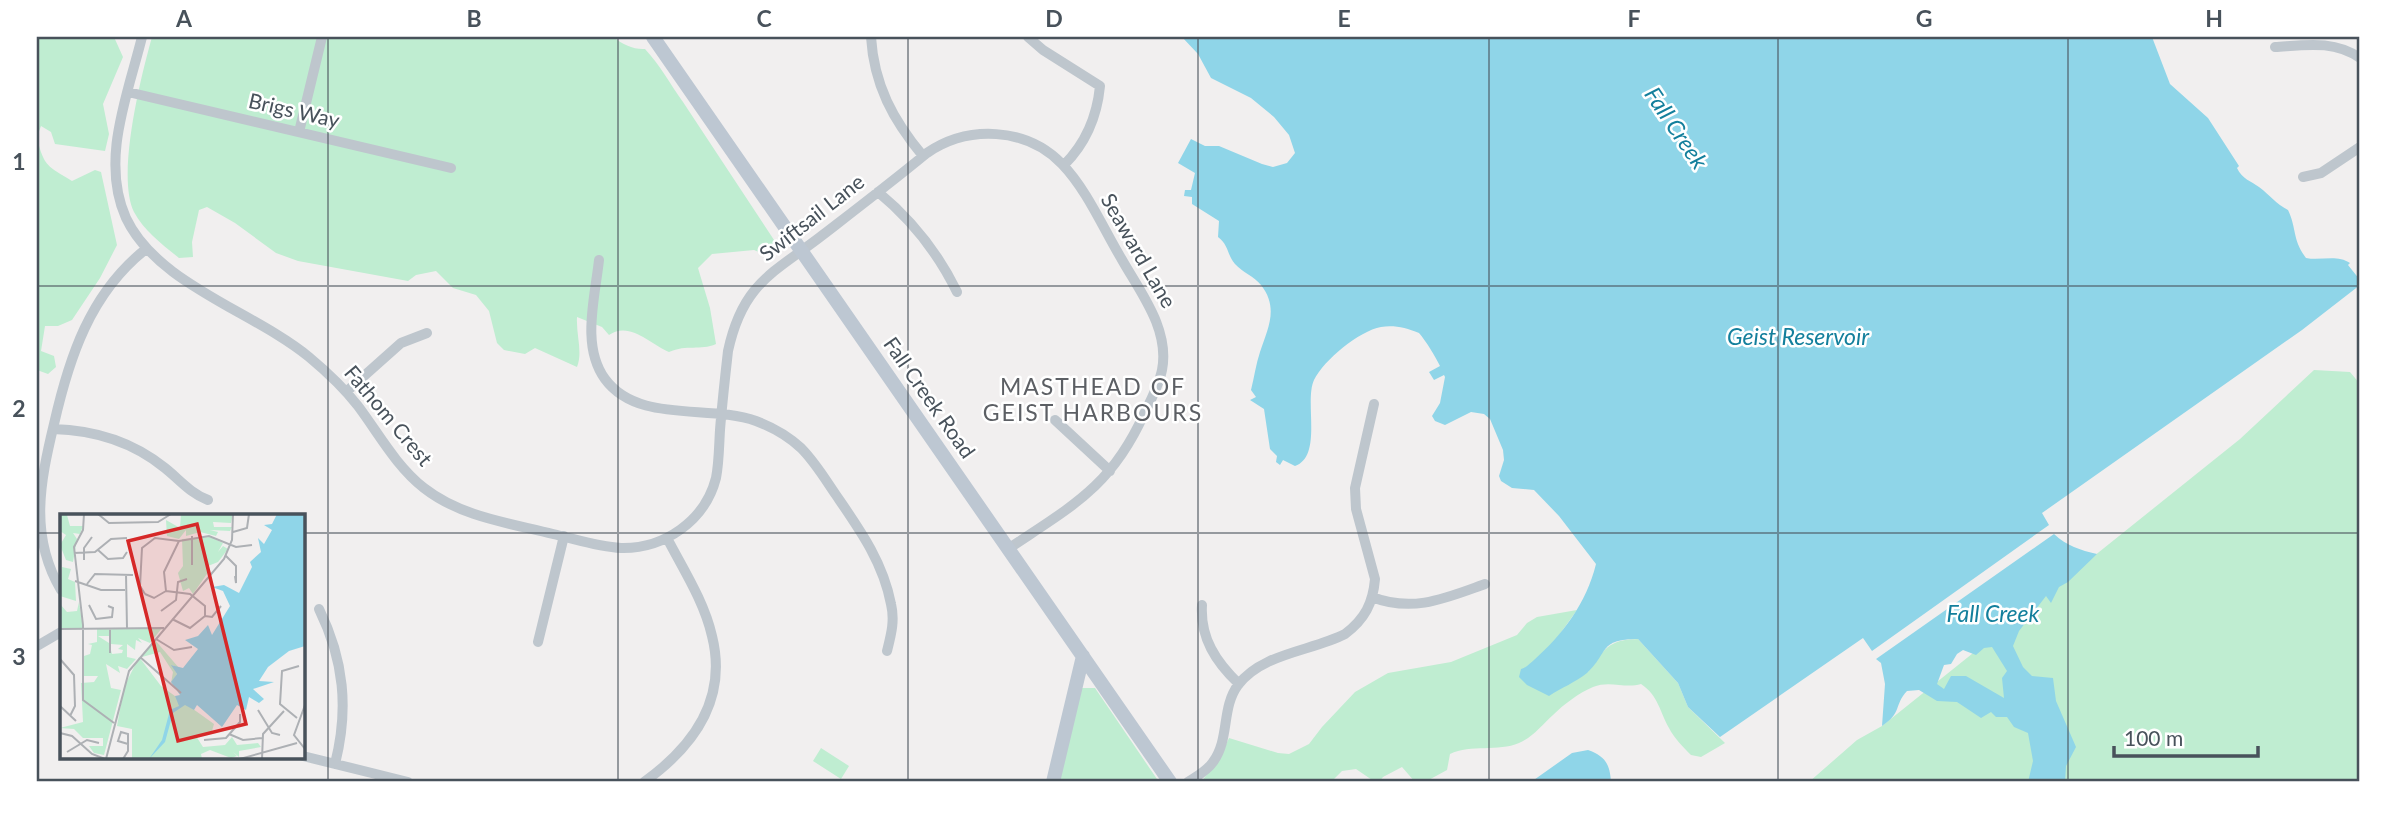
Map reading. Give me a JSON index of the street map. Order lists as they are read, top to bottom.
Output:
{
  "streets": {
    "main road": ["Fall Creek Road"],
    "street": [
      "Brigs Way",
      "Swiftsail Lane",
      "Seaward Lane",
      "Fathom Crest"
    ]
  },
  "crossings": [
    ["Brigs Way", "Fathom Crest"],
    ["Swiftsail Lane", "Seaward Lane"],
    ["Swiftsail Lane", "Fall Creek Road"],
    ["Swiftsail Lane", "Fathom Crest"],
    ["Seaward Lane", "Fall Creek Road"]
  ],
  "districts": ["MASTHEAD OF GEIST HARBOURS"],
  "water": ["Fall Creek", "Geist Reservoir"],
  "scale_bar": "100 m",
  "grid": {
    "columns": [
      "A",
      "B",
      "C",
      "D",
      "E",
      "F",
      "G",
      "H"
    ],
    "rows": ["1", "2", "3"]
  }
}
